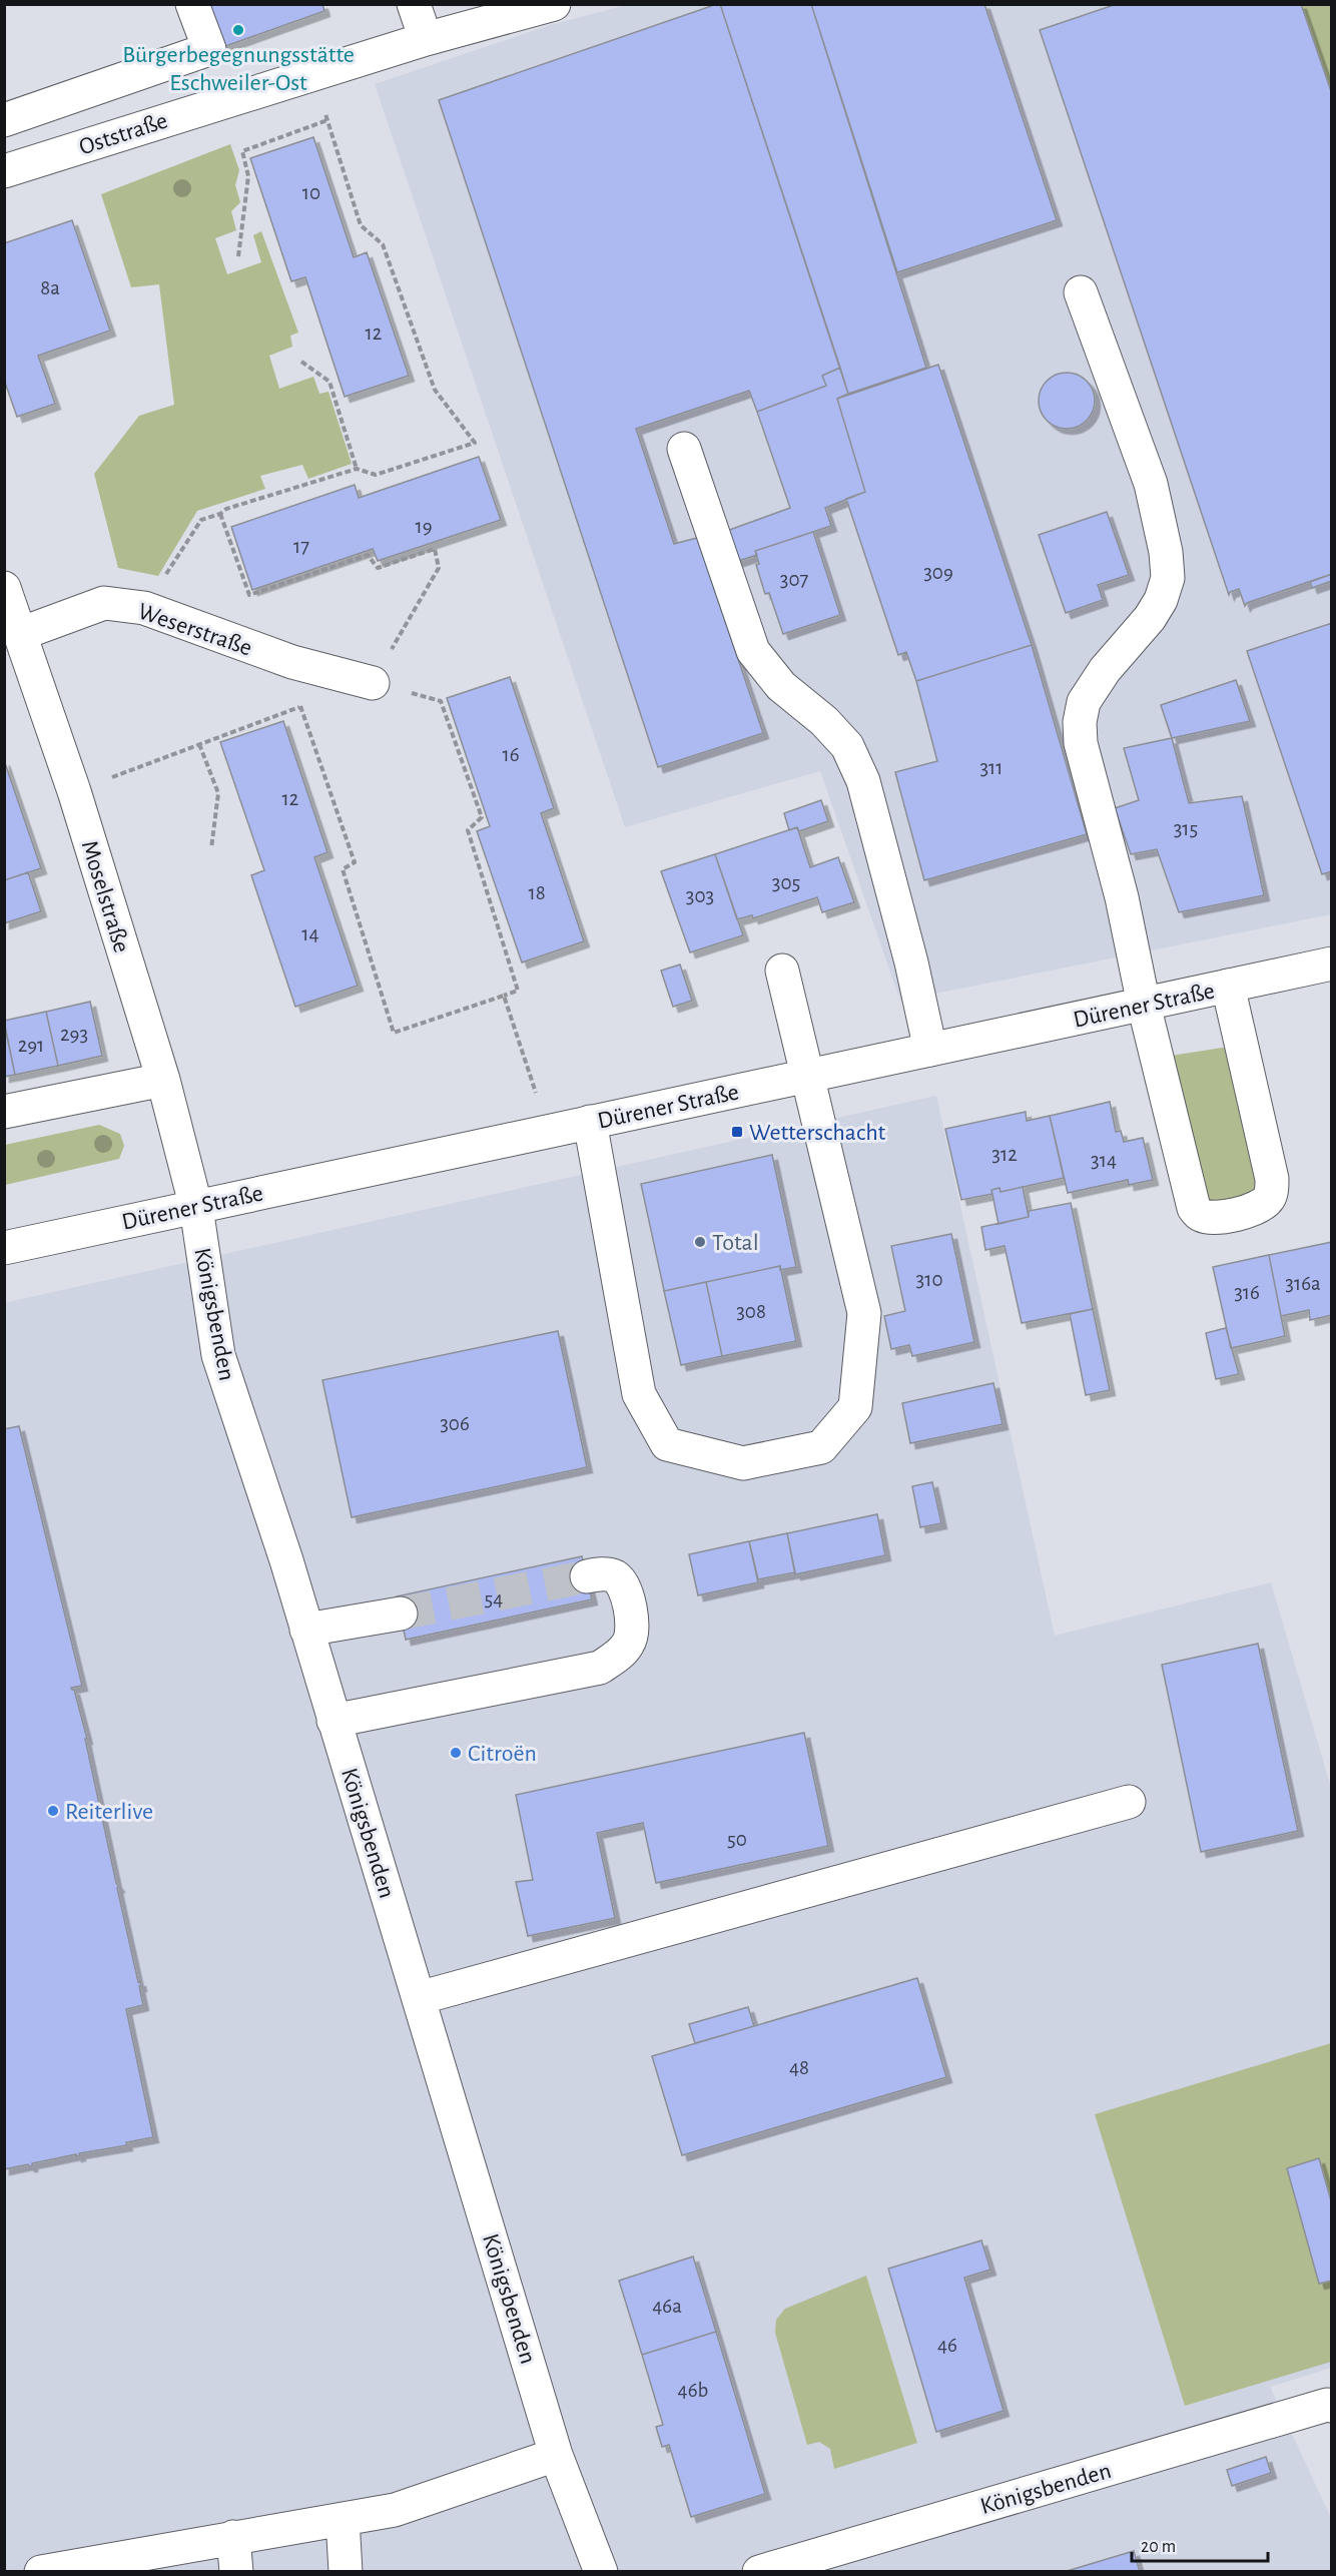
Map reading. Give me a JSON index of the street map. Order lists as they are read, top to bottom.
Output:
{
  "streets": {
    "street": [
      "Oststraße",
      "Weserstraße",
      "Moselstraße",
      "Dürener Straße",
      "Königsbenden"
    ]
  },
  "crossings": [
    ["Weserstraße", "Moselstraße"],
    ["Moselstraße", "Dürener Straße"],
    ["Moselstraße", "Königsbenden"],
    ["Dürener Straße", "Königsbenden"]
  ],
  "places": {
    "other": [
      "Bürgerbegegnungsstätte Eschweiler-Ost",
      "Total",
      "Citroën",
      "Reiterlive"
    ],
    "transit": ["Wetterschacht"]
  },
  "house_numbers": [
    "10",
    "8a",
    "12",
    "19",
    "17",
    "309",
    "307",
    "16",
    "311",
    "12",
    "315",
    "305",
    "18",
    "303",
    "14",
    "293",
    "291",
    "312",
    "314",
    "310",
    "316a",
    "316",
    "308",
    "306",
    "54",
    "50",
    "48",
    "46a",
    "46",
    "46b"
  ],
  "scale_bar": "20 m"
}
